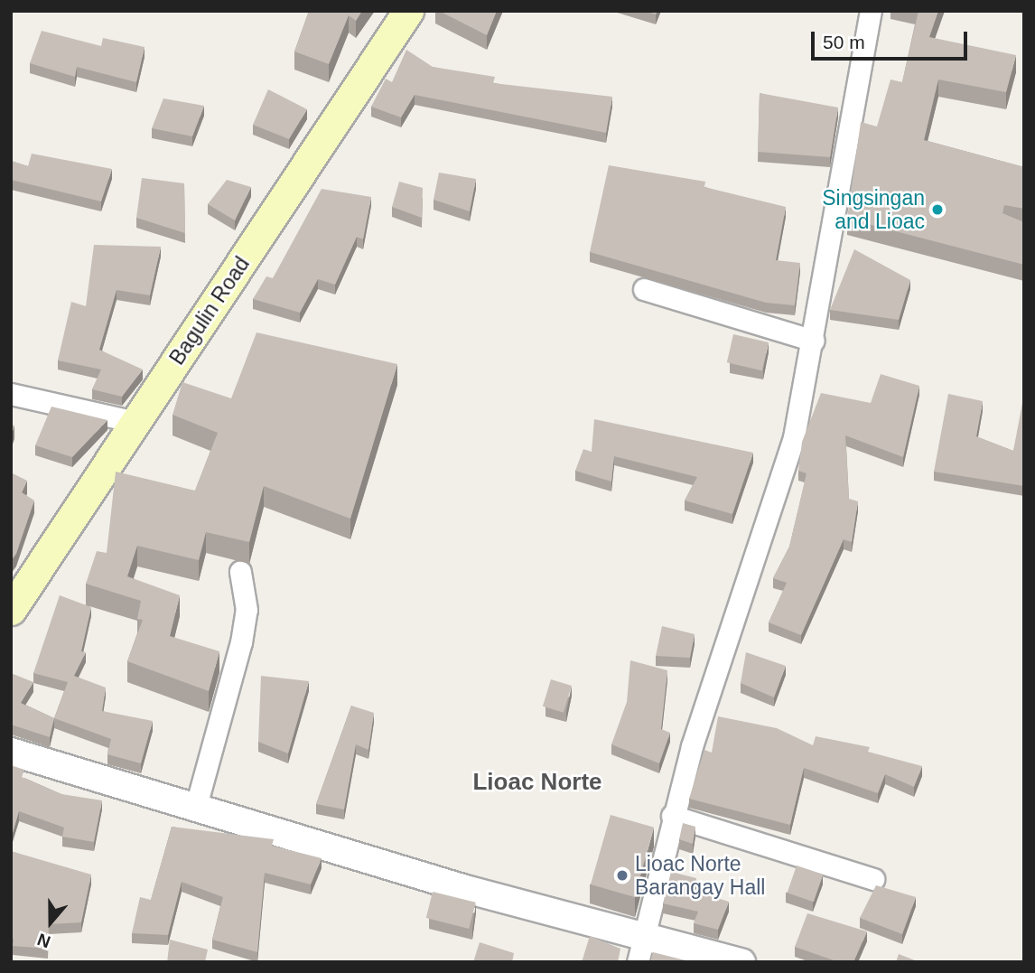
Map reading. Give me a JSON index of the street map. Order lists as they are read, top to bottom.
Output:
{
  "streets": {
    "main road": ["Bagulin Road"]
  },
  "districts": ["Lioac Norte"],
  "places": ["Singsingan and Lioac", "Lioac Norte Barangay Hall"],
  "scale_bar": "50 m",
  "north": "bottom"
}
